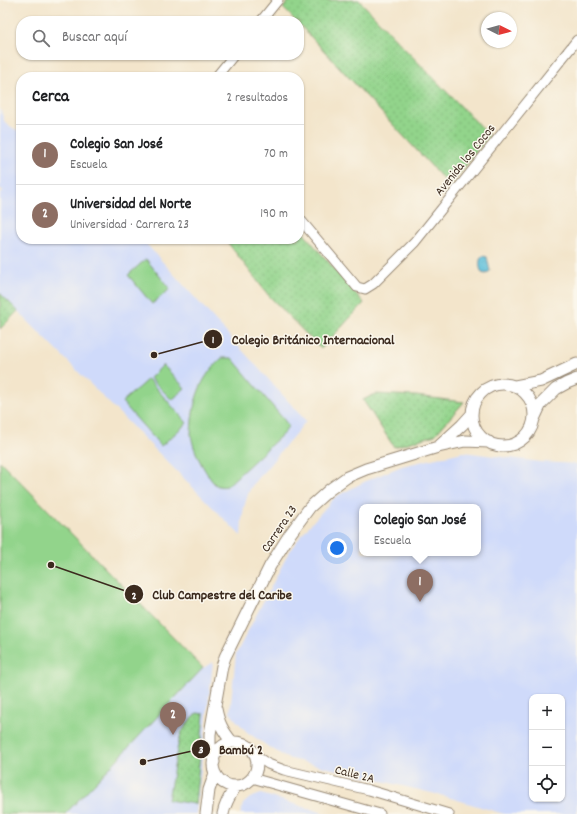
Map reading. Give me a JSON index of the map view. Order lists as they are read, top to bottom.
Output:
{
  "streets": {
    "street": ["Avenida los Cocos", "Carrera 23", "Calle 2A"]
  },
  "crossings": [
    ["Carrera 23", "Calle 2A"]
  ],
  "places": ["Colegio Británico Internacional", "Club Campestre del Caribe", "Bambú 2"],
  "north": "right",
  "page": {
    "search": "Buscar aquí",
    "heading": ["Cerca", "2 resultados"],
    "list": [
      {
        "mark": "1",
        "name": "Colegio San José",
        "note": "Escuela",
        "value": "70 m"
      },
      {
        "mark": "2",
        "name": "Universidad del Norte",
        "note": "Universidad · Carrera 23",
        "value": "190 m"
      }
    ],
    "popup": ["Colegio San José", "Escuela"],
    "pins": ["1", "2"],
    "map_buttons": ["+", "−"]
  }
}
